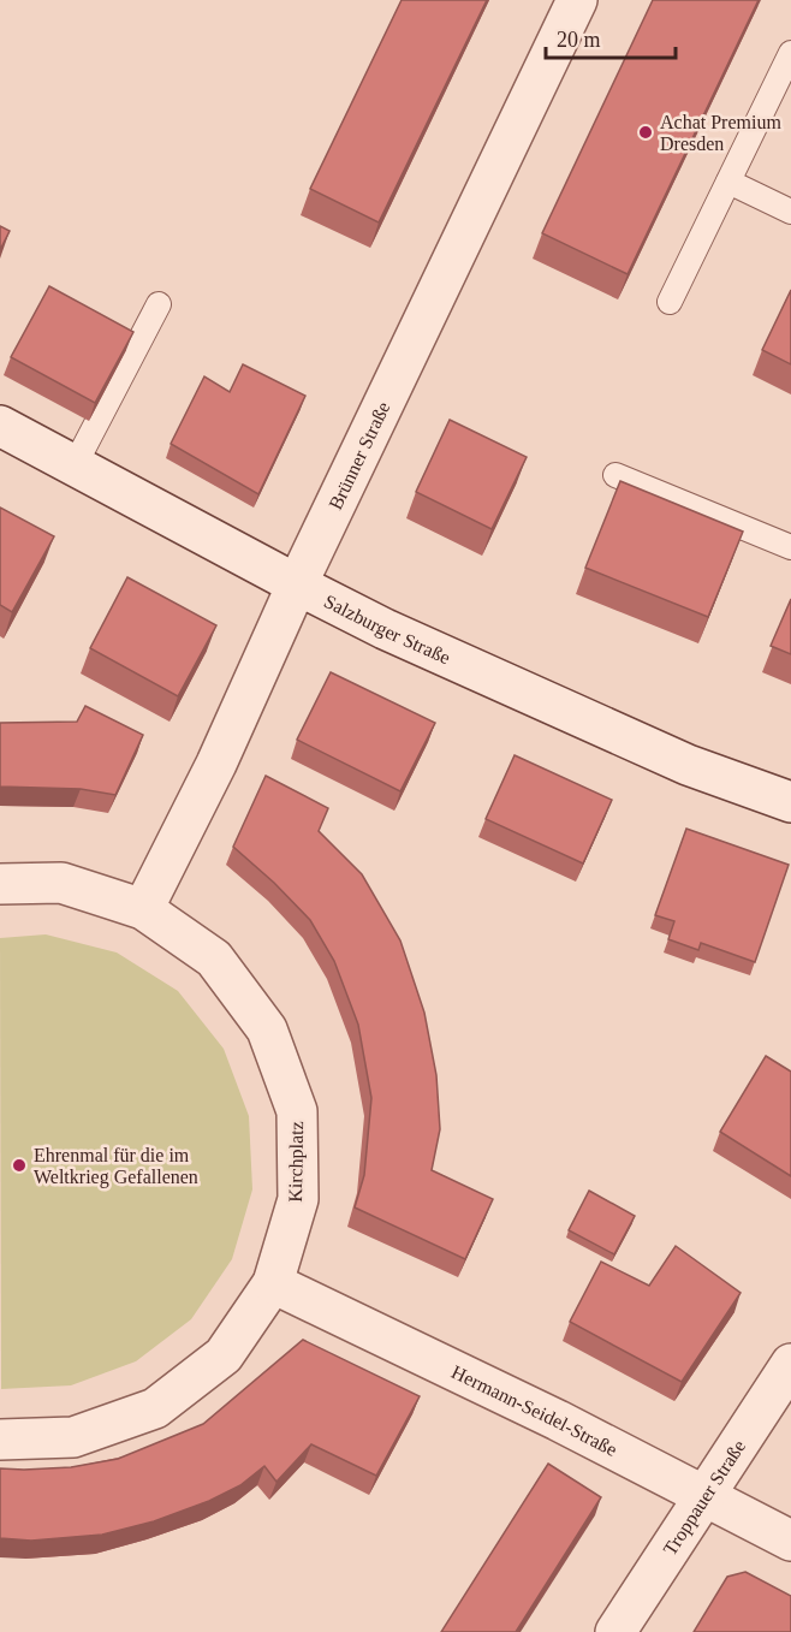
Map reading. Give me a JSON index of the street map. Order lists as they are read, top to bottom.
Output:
{
  "streets": {
    "street": [
      "Brünner Straße",
      "Salzburger Straße",
      "Kirchplatz",
      "Hermann-Seidel-Straße",
      "Troppauer Straße"
    ]
  },
  "crossings": [
    ["Brünner Straße", "Salzburger Straße"],
    ["Brünner Straße", "Kirchplatz"],
    ["Kirchplatz", "Hermann-Seidel-Straße"],
    ["Hermann-Seidel-Straße", "Troppauer Straße"]
  ],
  "places": ["Achat Premium Dresden", "Ehrenmal für die im Weltkrieg Gefallenen"],
  "scale_bar": "20 m"
}
